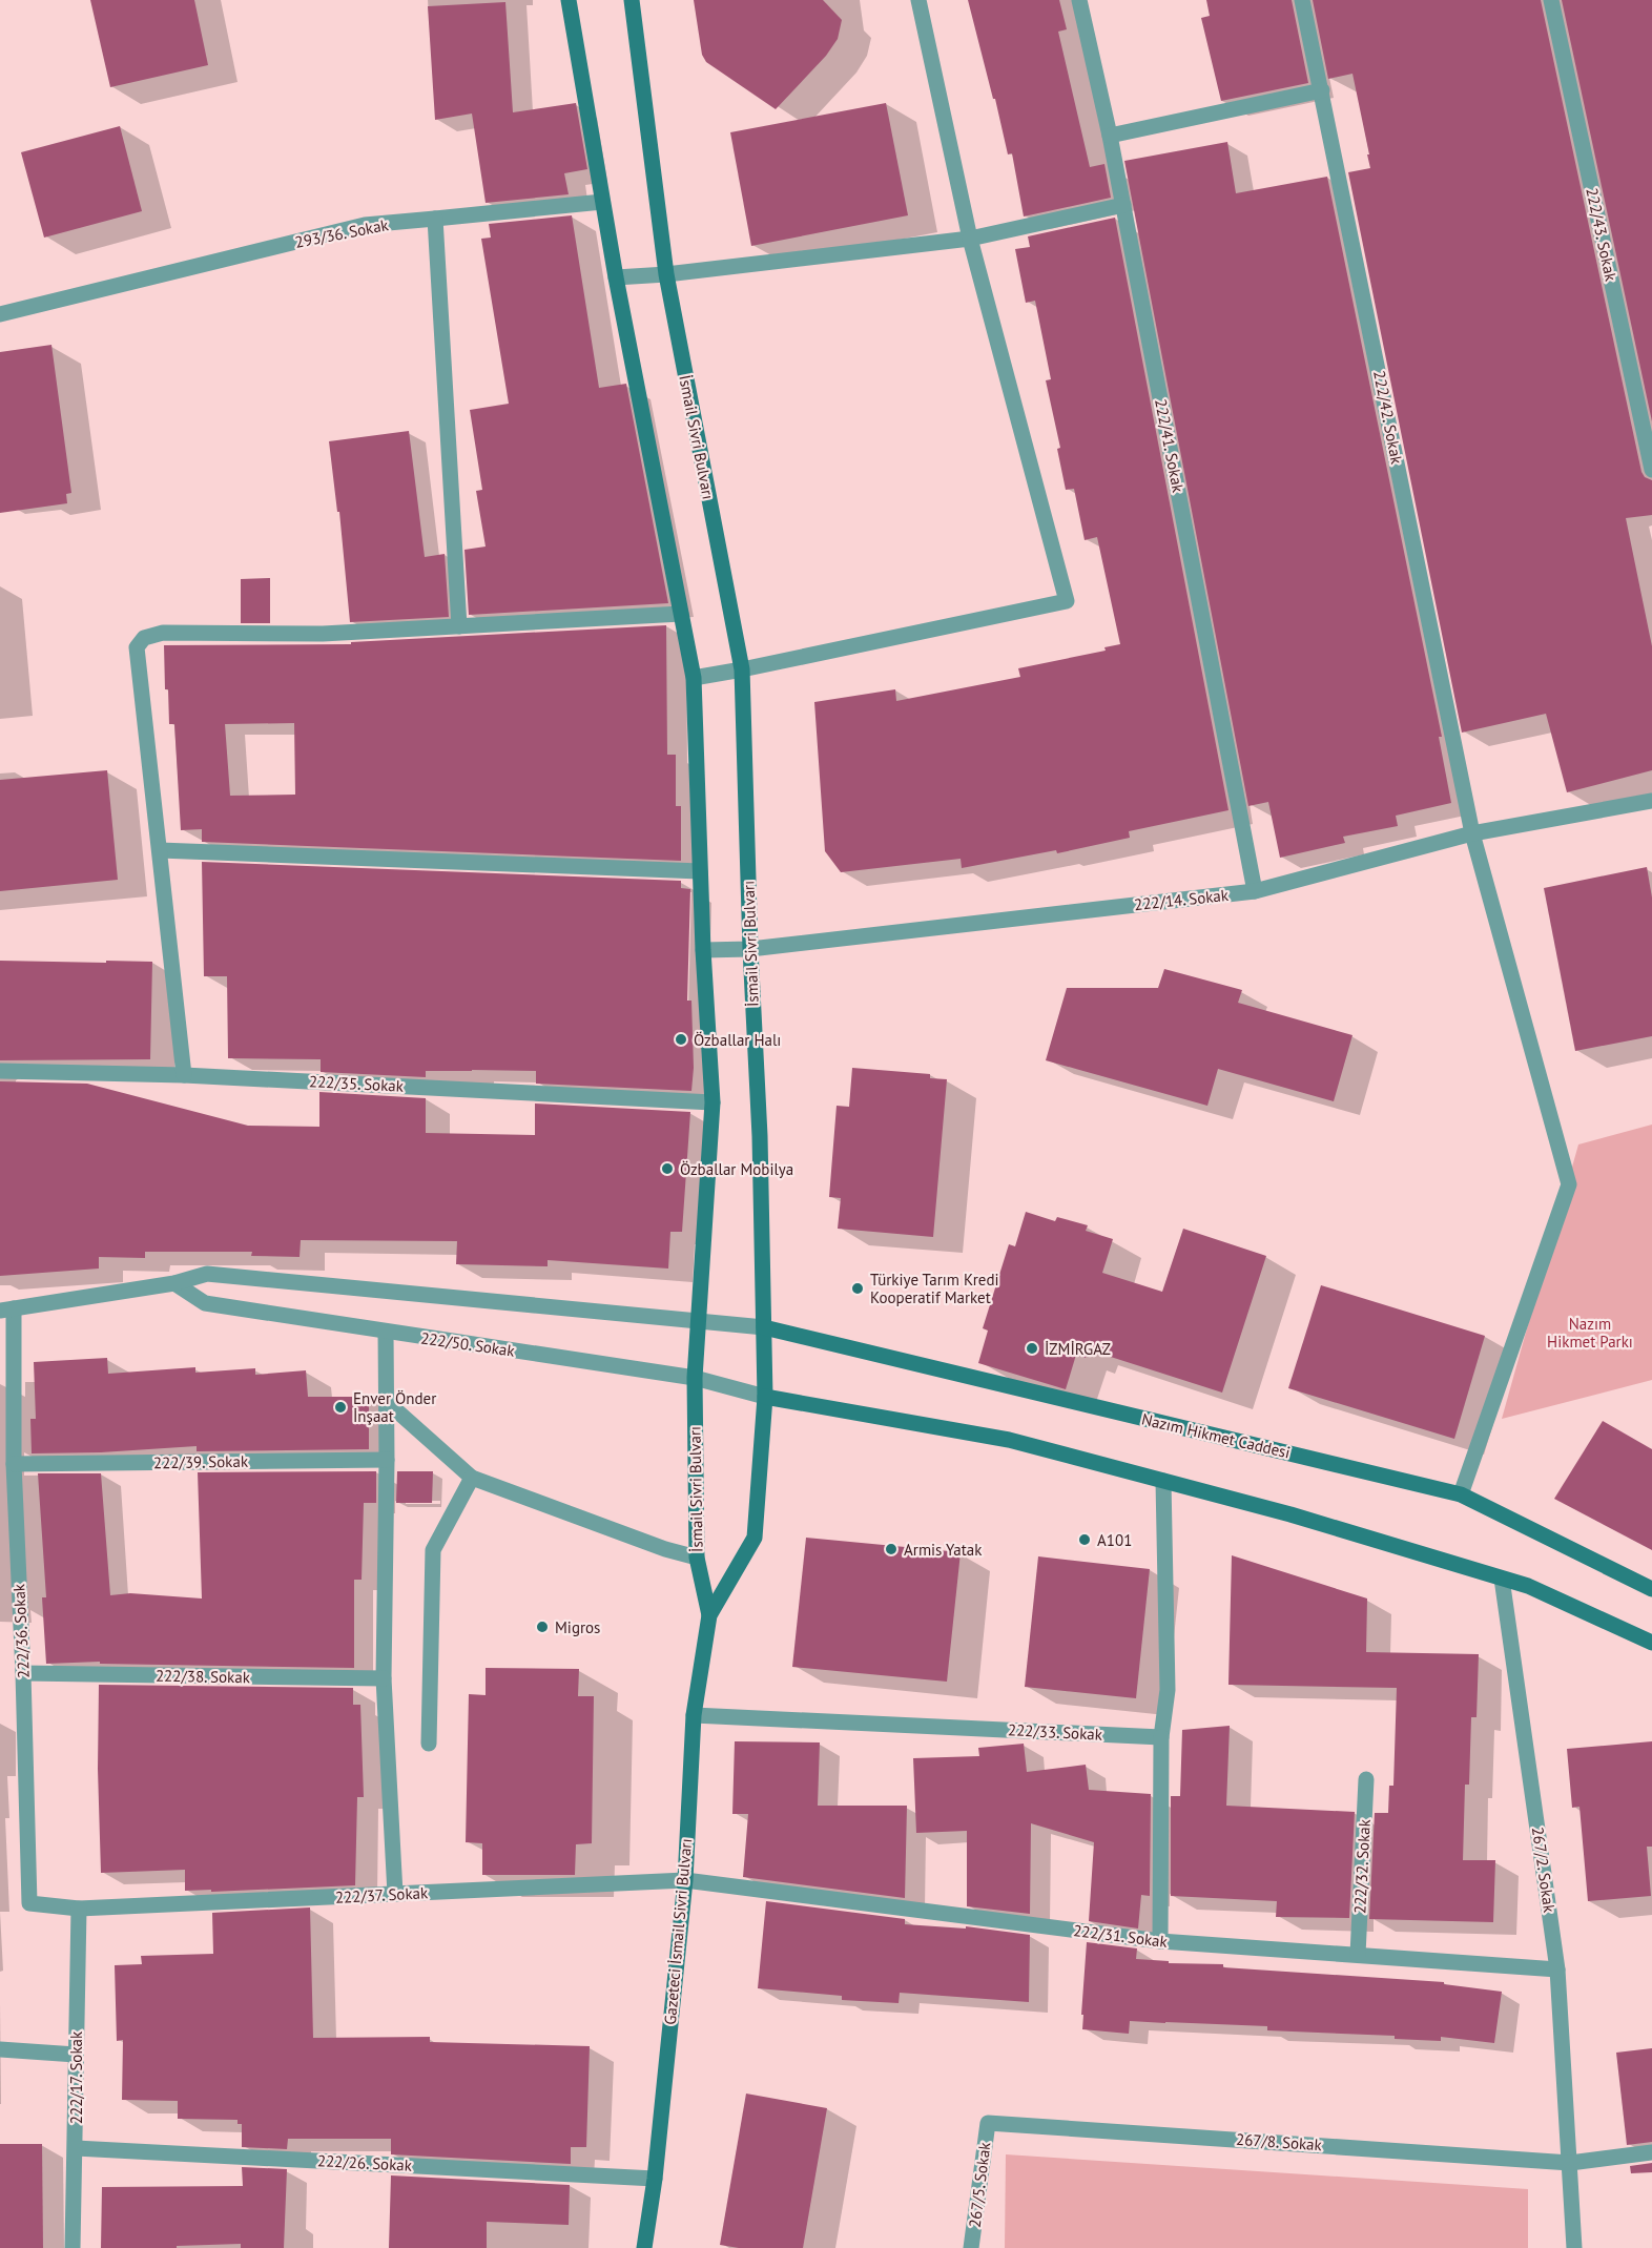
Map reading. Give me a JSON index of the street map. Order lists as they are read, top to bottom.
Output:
{
  "streets": {
    "main road": ["İsmail Sivri Bulvarı", "Nazım Hikmet Caddesi", "Gazeteci İsmail Sivri Bulvarı"],
    "street": [
      "293/36. Sokak",
      "222/43. Sokak",
      "222/42. Sokak",
      "222/41. Sokak",
      "222/14. Sokak",
      "222/35. Sokak",
      "222/50. Sokak",
      "222/39. Sokak",
      "222/36. Sokak",
      "222/38. Sokak",
      "222/33. Sokak",
      "222/32. Sokak",
      "267/2. Sokak",
      "222/37. Sokak",
      "222/31. Sokak",
      "222/17. Sokak",
      "267/8. Sokak",
      "222/26. Sokak",
      "267/5. Sokak"
    ]
  },
  "crossings": [
    ["293/36. Sokak", "İsmail Sivri Bulvarı"],
    ["222/42. Sokak", "222/14. Sokak"],
    ["222/42. Sokak", "Nazım Hikmet Caddesi"],
    ["İsmail Sivri Bulvarı", "222/14. Sokak"],
    ["İsmail Sivri Bulvarı", "222/35. Sokak"],
    ["İsmail Sivri Bulvarı", "222/50. Sokak"],
    ["İsmail Sivri Bulvarı", "Nazım Hikmet Caddesi"],
    ["İsmail Sivri Bulvarı", "Gazeteci İsmail Sivri Bulvarı"],
    ["222/41. Sokak", "222/14. Sokak"],
    ["222/39. Sokak", "222/36. Sokak"],
    ["222/36. Sokak", "222/38. Sokak"],
    ["222/36. Sokak", "222/37. Sokak"],
    ["222/36. Sokak", "222/17. Sokak"],
    ["222/33. Sokak", "Gazeteci İsmail Sivri Bulvarı"],
    ["222/32. Sokak", "222/31. Sokak"],
    ["267/2. Sokak", "222/31. Sokak"],
    ["267/2. Sokak", "267/8. Sokak"],
    ["222/37. Sokak", "Gazeteci İsmail Sivri Bulvarı"],
    ["222/37. Sokak", "222/31. Sokak"],
    ["222/37. Sokak", "222/17. Sokak"],
    ["Gazeteci İsmail Sivri Bulvarı", "222/31. Sokak"],
    ["Gazeteci İsmail Sivri Bulvarı", "222/26. Sokak"],
    ["222/17. Sokak", "222/26. Sokak"],
    ["267/8. Sokak", "267/5. Sokak"]
  ],
  "parks": ["Nazım Hikmet Parkı"],
  "places": [
    "Özballar Halı",
    "Özballar Mobilya",
    "Türkiye Tarım Kredi Kooperatif Market",
    "İZMİRGAZ",
    "Enver Önder İnşaat",
    "A101",
    "Armis Yatak",
    "Migros"
  ]
}
